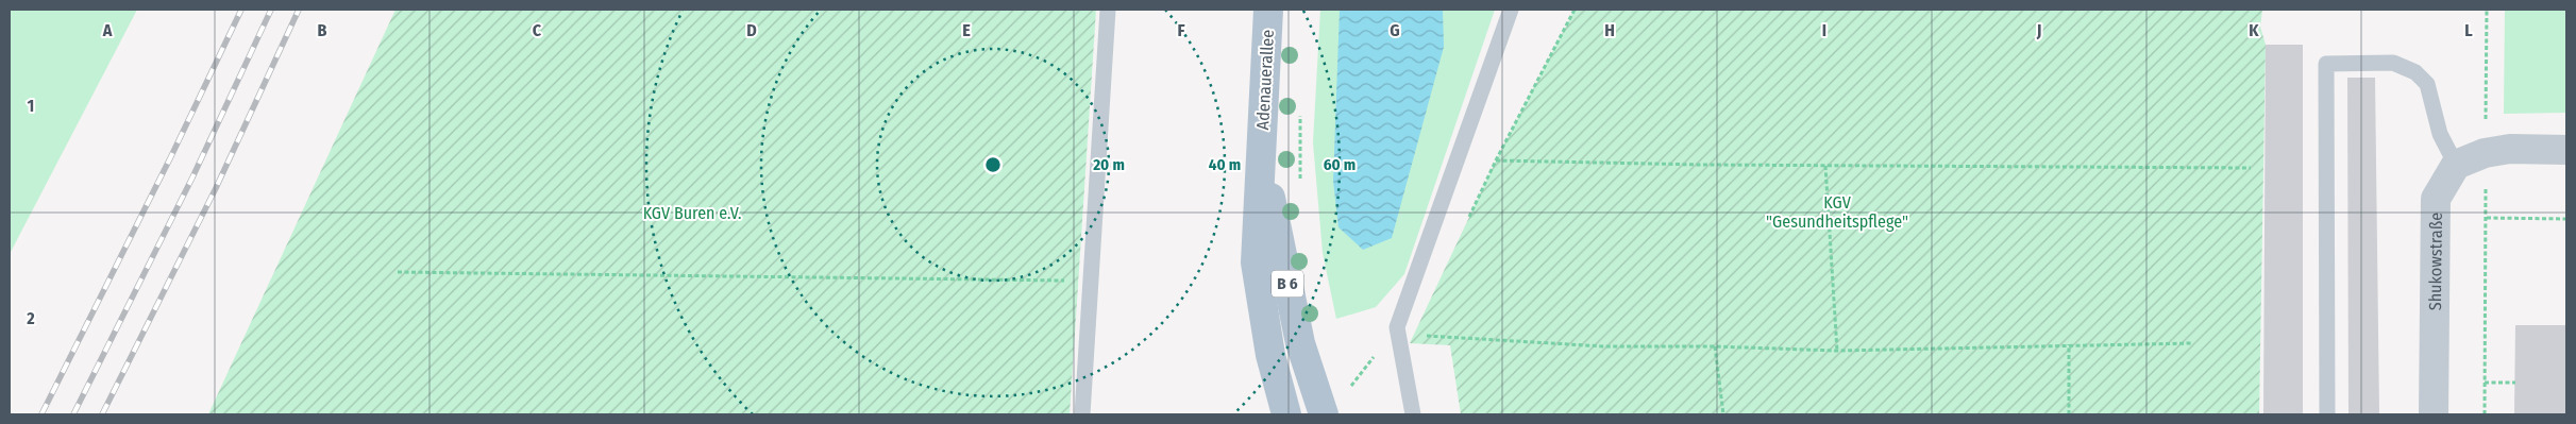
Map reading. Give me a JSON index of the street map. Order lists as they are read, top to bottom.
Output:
{
  "streets": {
    "main road": ["Adenauerallee", "B 6"],
    "street": ["Shukowstraße"]
  },
  "parks": ["KGV \"Gesundheitspflege\"", "KGV Buren e.V."],
  "grid": {
    "columns": [
      "A",
      "B",
      "C",
      "D",
      "E",
      "F",
      "G",
      "H",
      "I",
      "J",
      "K",
      "L"
    ],
    "rows": ["1", "2"]
  },
  "rings": ["20 m", "40 m", "60 m"]
}
